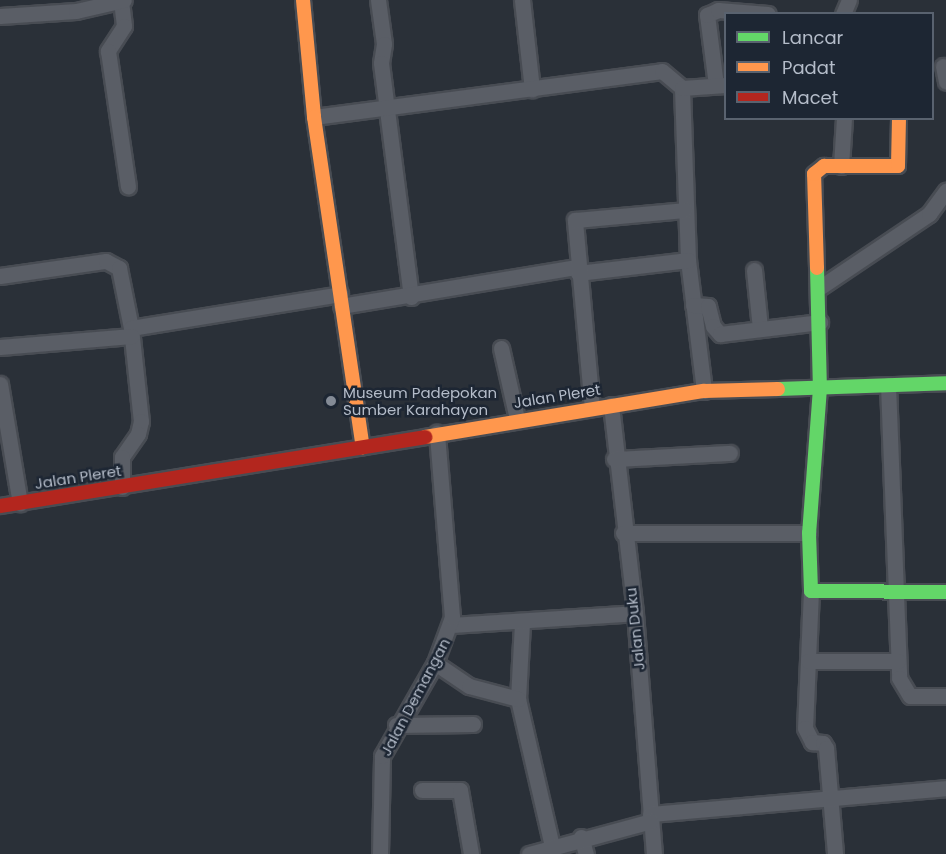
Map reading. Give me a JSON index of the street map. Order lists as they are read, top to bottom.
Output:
{
  "streets": {
    "street": ["Jalan Pleret", "Jalan Duku", "Jalan Demangan"]
  },
  "crossings": [
    ["Jalan Pleret", "Jalan Duku"],
    ["Jalan Pleret", "Jalan Demangan"]
  ],
  "places": ["Museum Padepokan Sumber Karahayon"],
  "legend": ["Lancar", "Padat", "Macet"]
}
